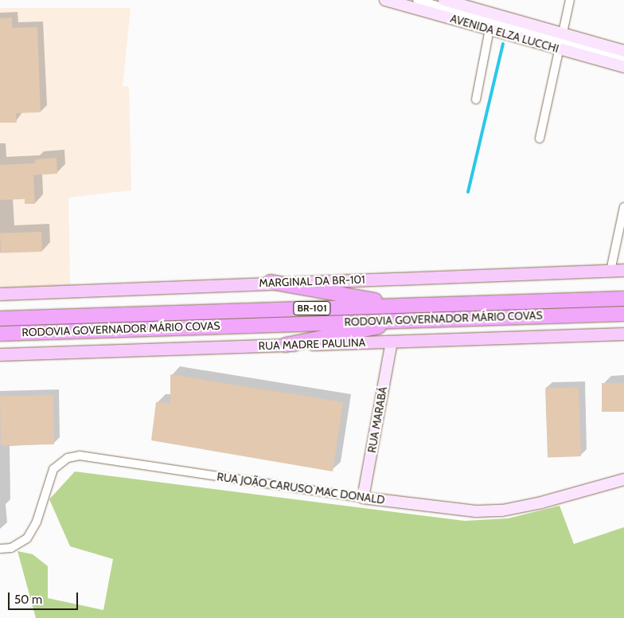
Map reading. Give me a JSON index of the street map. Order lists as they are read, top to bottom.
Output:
{
  "streets": {
    "highway": ["BR-101", "RODOVIA GOVERNADOR MÁRIO COVAS"],
    "main road": [
      "AVENIDA ELZA LUCCHI",
      "MARGINAL DA BR-101",
      "RUA MADRE PAULINA",
      "RUA MARABÁ",
      "RUA JOÃO CARUSO MAC DONALD"
    ]
  },
  "crossings": [
    ["RUA MADRE PAULINA", "RUA MARABÁ"],
    ["RUA MARABÁ", "RUA JOÃO CARUSO MAC DONALD"]
  ],
  "scale_bar": "50 m"
}
